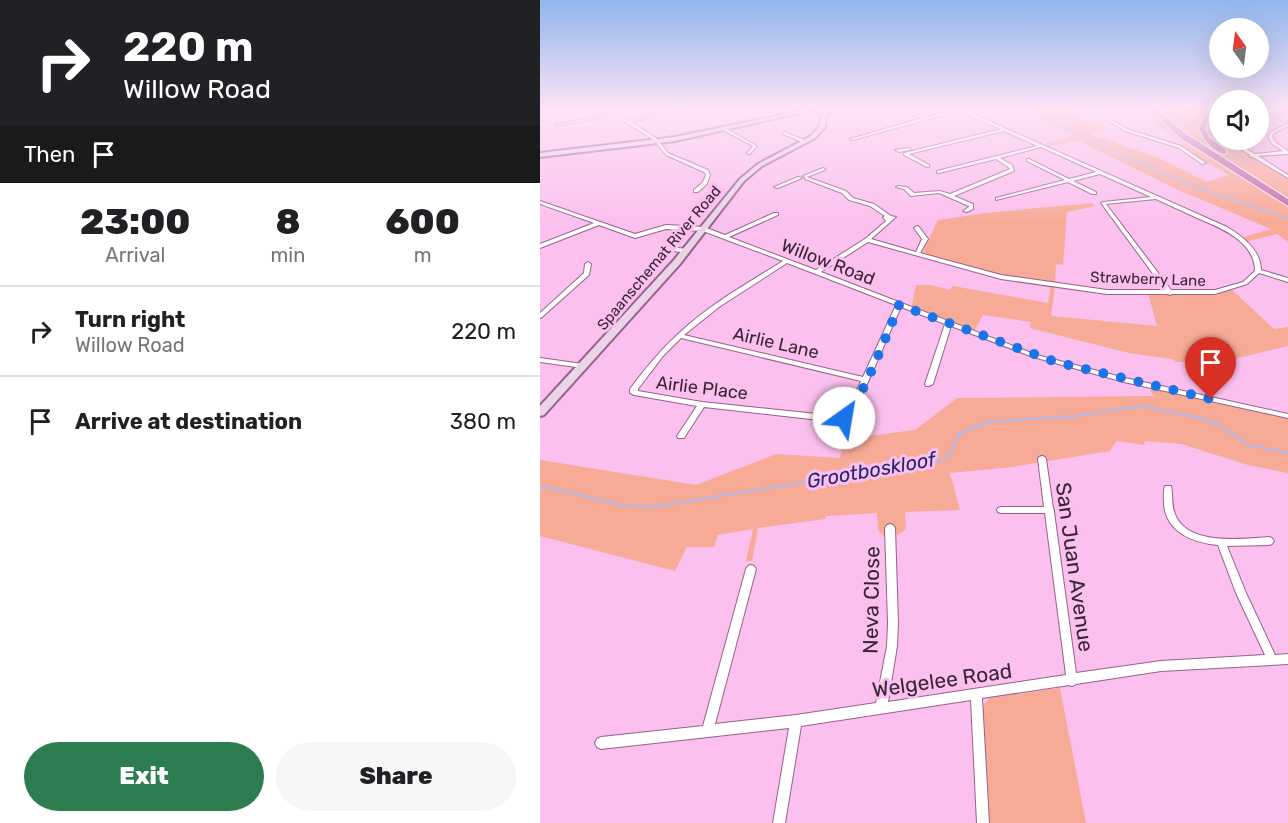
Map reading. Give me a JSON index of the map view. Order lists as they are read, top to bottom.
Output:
{
  "streets": {
    "main road": ["Spaanschemat River Road"],
    "street": [
      "Willow Road",
      "Strawberry Lane",
      "Airlie Lane",
      "Airlie Place",
      "San Juan Avenue",
      "Neva Close",
      "Welgelee Road"
    ]
  },
  "crossings": [
    ["Spaanschemat River Road", "Willow Road"],
    ["Willow Road", "Airlie Place"],
    ["Airlie Lane", "Airlie Place"],
    ["San Juan Avenue", "Welgelee Road"],
    ["Neva Close", "Welgelee Road"]
  ],
  "water": ["Grootboskloof"],
  "north": "top",
  "page": {
    "turn": ["220 m", "Willow Road"],
    "then": "Then",
    "eta": [
      "23:00",
      "Arrival",
      "8",
      "min",
      "600",
      "m"
    ],
    "list": [
      {
        "name": "Turn right",
        "note": "Willow Road",
        "value": "220 m"
      },
      {
        "name": "Arrive at destination",
        "value": "380 m"
      }
    ],
    "buttons": ["Exit", "Share"]
  }
}
